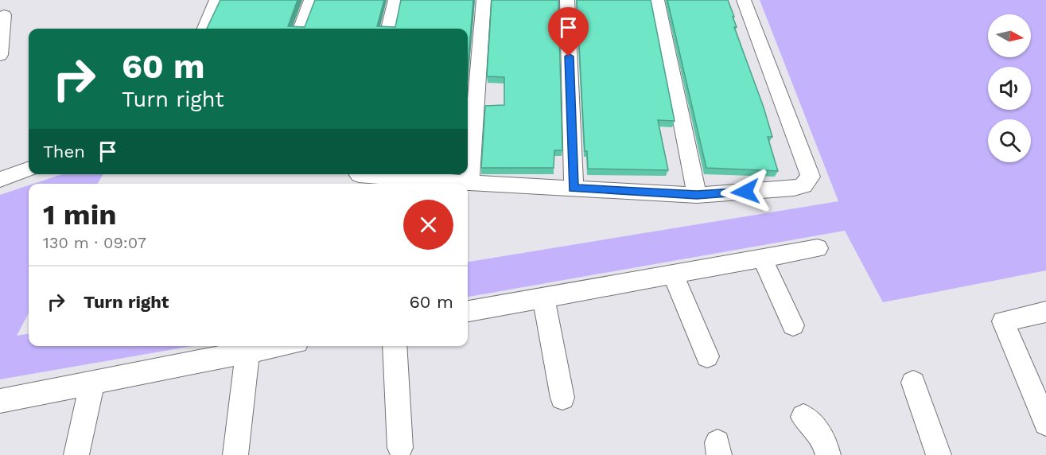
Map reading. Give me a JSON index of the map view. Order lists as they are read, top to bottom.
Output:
{
  "north": "right",
  "page": {
    "turn": ["60 m", "Turn right"],
    "then": "Then",
    "heading": ["1 min", "130 m · 09:07"],
    "list": [
      {
        "name": "Turn right",
        "value": "60 m"
      }
    ]
  }
}
